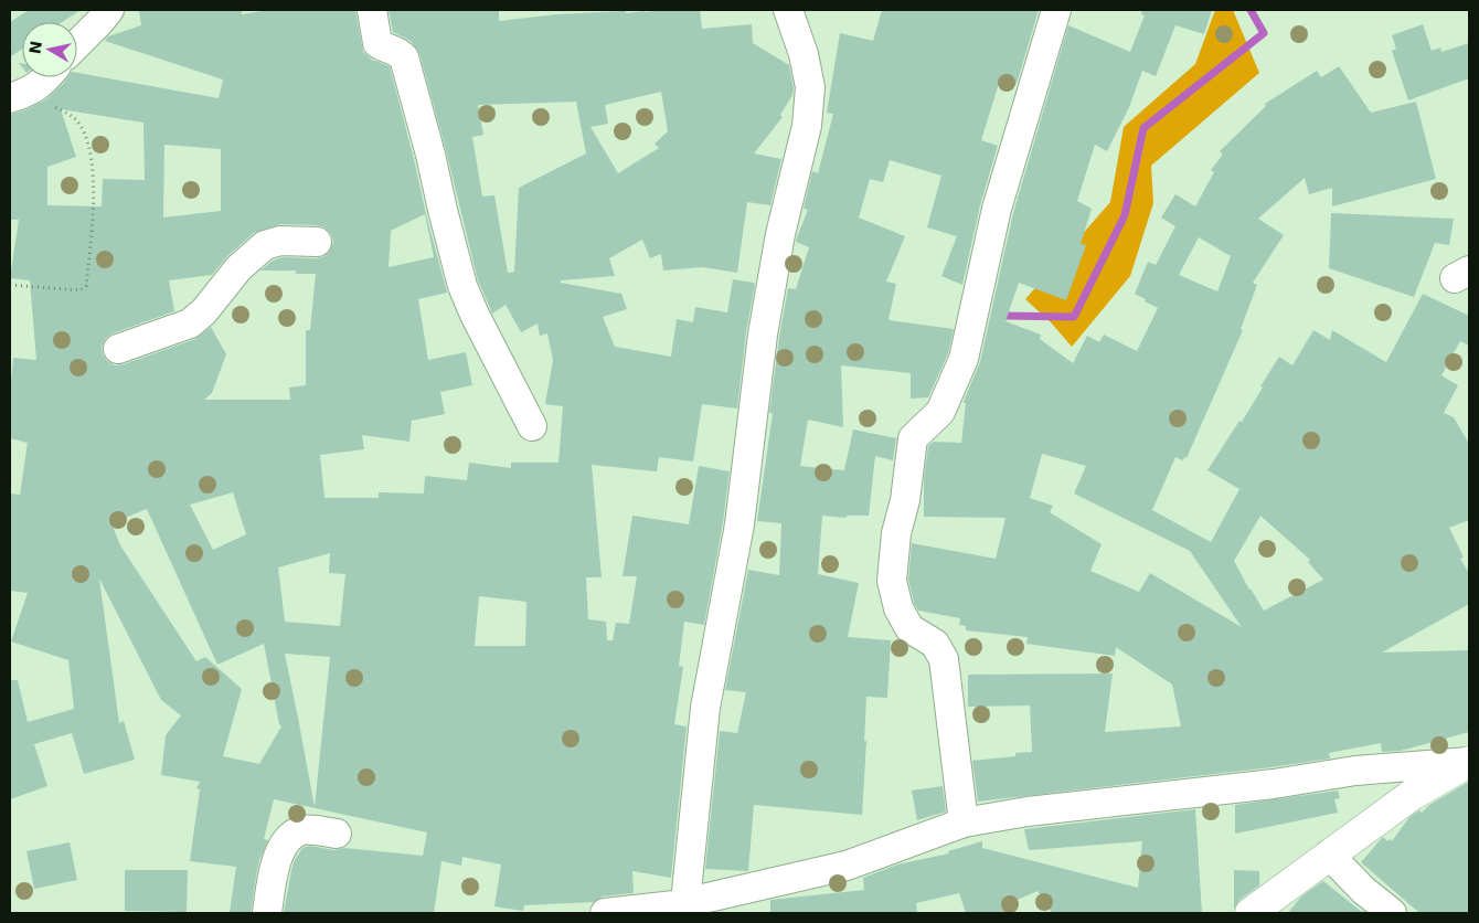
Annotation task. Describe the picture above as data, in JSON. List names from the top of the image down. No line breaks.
{"north":"left"}
